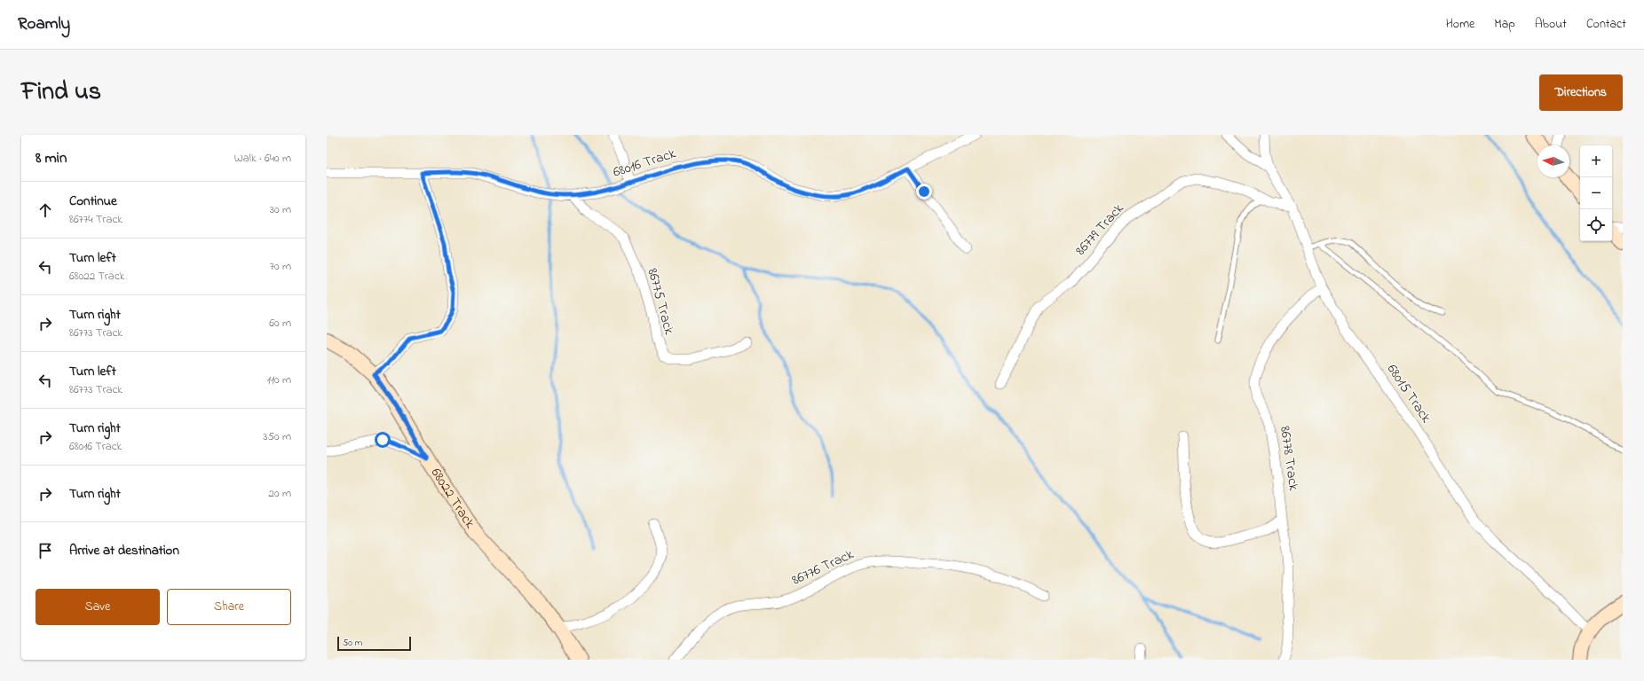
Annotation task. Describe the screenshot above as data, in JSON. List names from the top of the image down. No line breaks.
{"streets":{"street":["68016 Track","86779 Track","86775 Track","68015 Track","86778 Track","68022 Track","86776 Track"]},"crossings":[["68016 Track","86775 Track"],["86779 Track","68015 Track"],["68015 Track","86778 Track"]],"scale_bar":"50 m","north":"left","page":{"header":"Roamly","nav":["Home","Map","About","Contact"],"title":"Find us","buttons":["Directions",["Save","Share"]],"heading":["8 min","Walk · 640 m"],"map_buttons":["+","−"],"list":[["Continue","86774 Track","30 m"],["Turn left","68022 Track","70 m"],["Turn right","86773 Track","60 m"],["Turn left","86773 Track","110 m"],["Turn right","68016 Track","350 m"],["Turn right","20 m"],"Arrive at destination"],"scale":"50 m"}}
